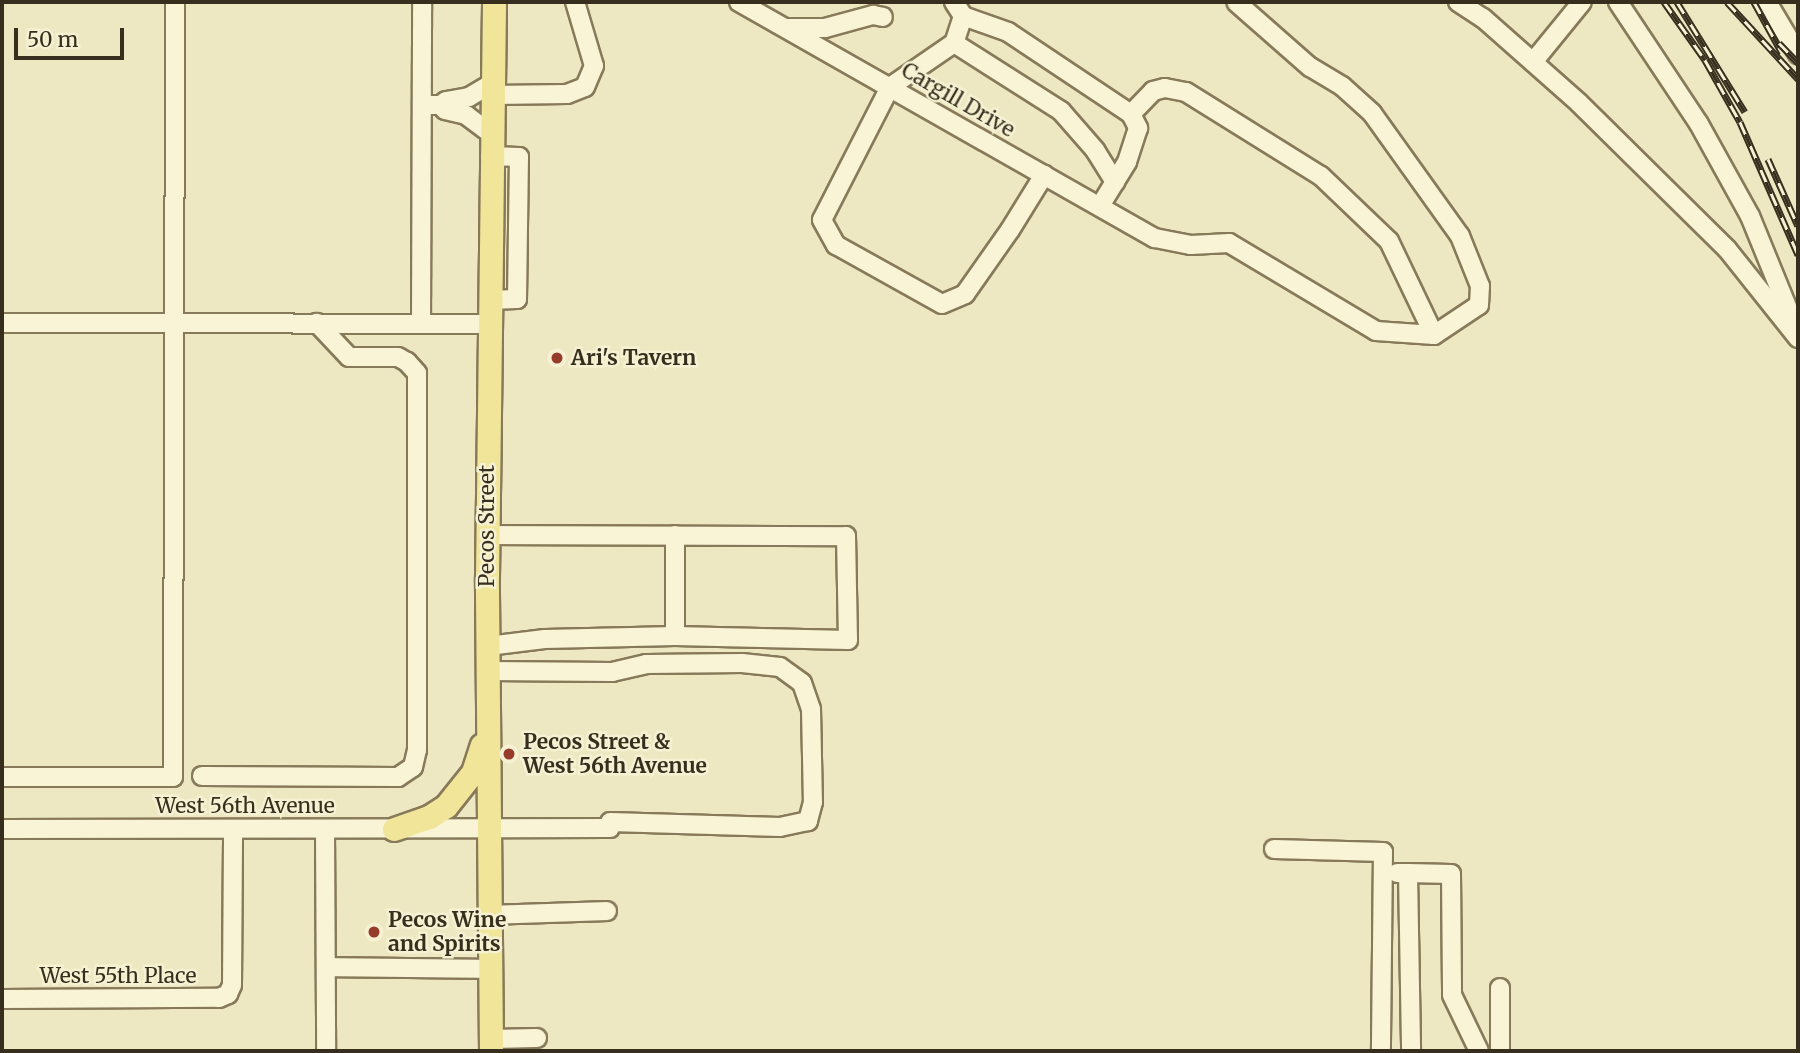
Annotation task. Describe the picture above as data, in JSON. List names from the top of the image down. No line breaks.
{"streets":{"main road":["Pecos Street"],"street":["Cargill Drive","West 56th Avenue","West 55th Place"]},"crossings":[["Pecos Street","West 56th Avenue"],["West 56th Avenue","West 55th Place"]],"places":["Ari's Tavern","Pecos Street & West 56th Avenue","Pecos Wine and Spirits"],"scale_bar":"50 m"}
